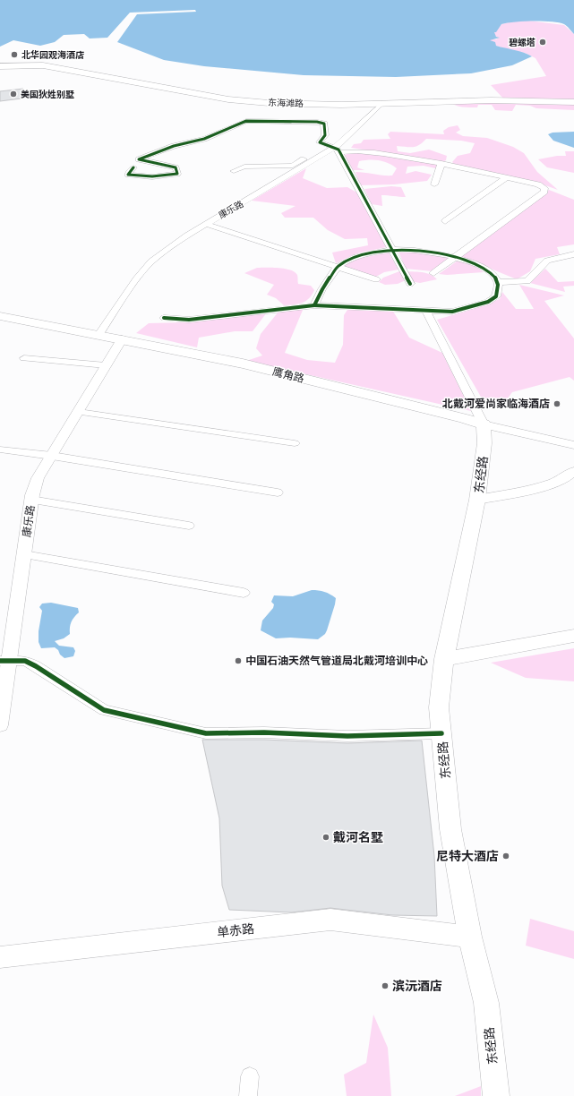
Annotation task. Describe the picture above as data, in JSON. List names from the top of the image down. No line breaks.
{"streets":{"main road":["东海滩路","鹰角路","东经路","单赤路"],"street":["康乐路"]},"crossings":[["东海滩路","康乐路"],["康乐路","鹰角路"],["鹰角路","东经路"],["东经路","单赤路"]],"places":["碧螺塔","北华园观海酒店","美国狄姓别墅","北戴河爱尚家临海酒店","中国石油天然气管道局北戴河培训中心","戴河名墅","尼特大酒店","滨沅酒店"]}
